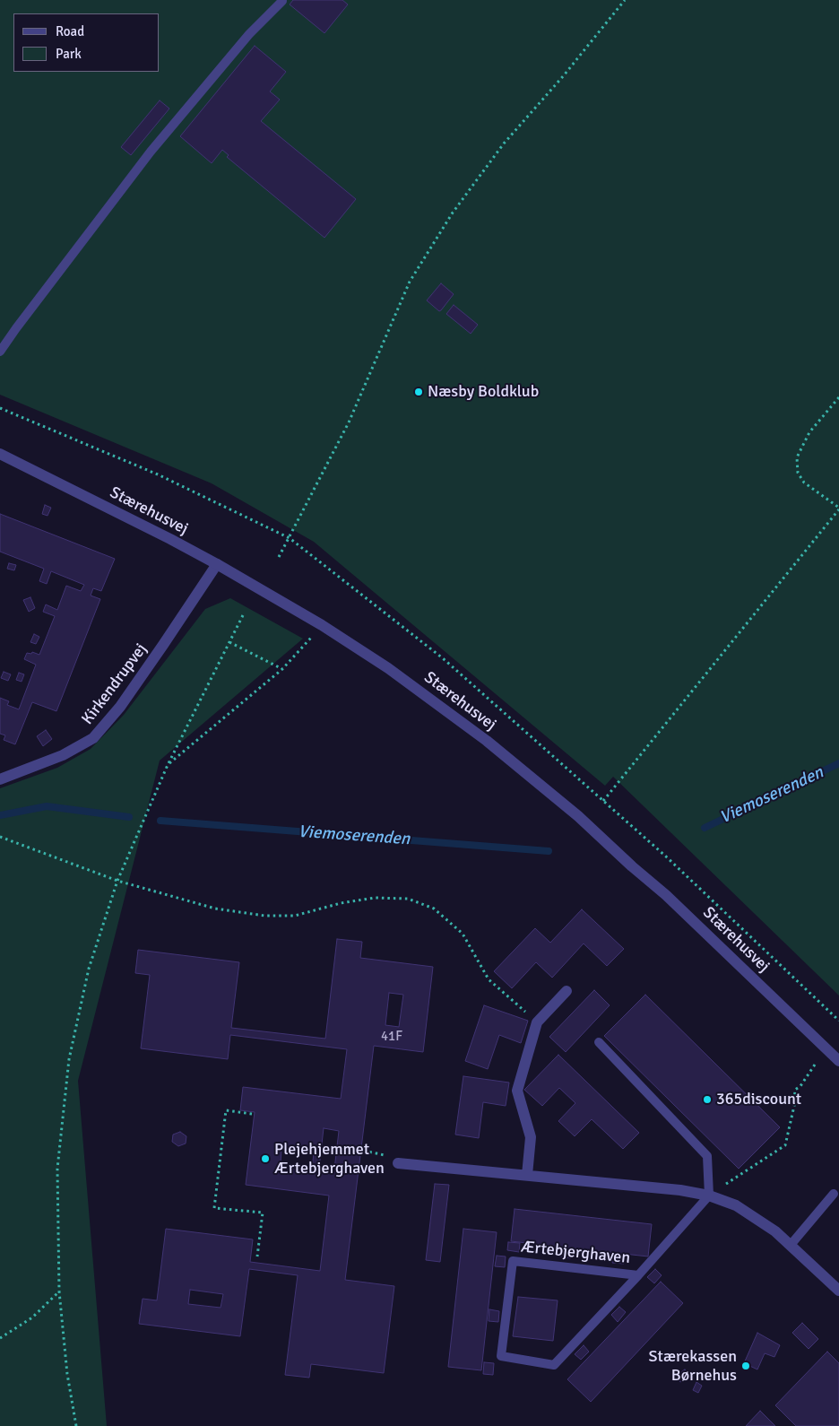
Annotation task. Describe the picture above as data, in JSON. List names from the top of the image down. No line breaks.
{"streets":{"street":["Stærehusvej","Kirkendrupvej"],"lane":["Ærtebjerghaven"]},"crossings":[["Stærehusvej","Kirkendrupvej"]],"water":["Viemoserenden"],"places":["Næsby Boldklub","365discount","Plejehjemmet Ærtebjerghaven","Stærekassen Børnehus"],"house_numbers":["41F"],"legend":["Road","Park"]}
